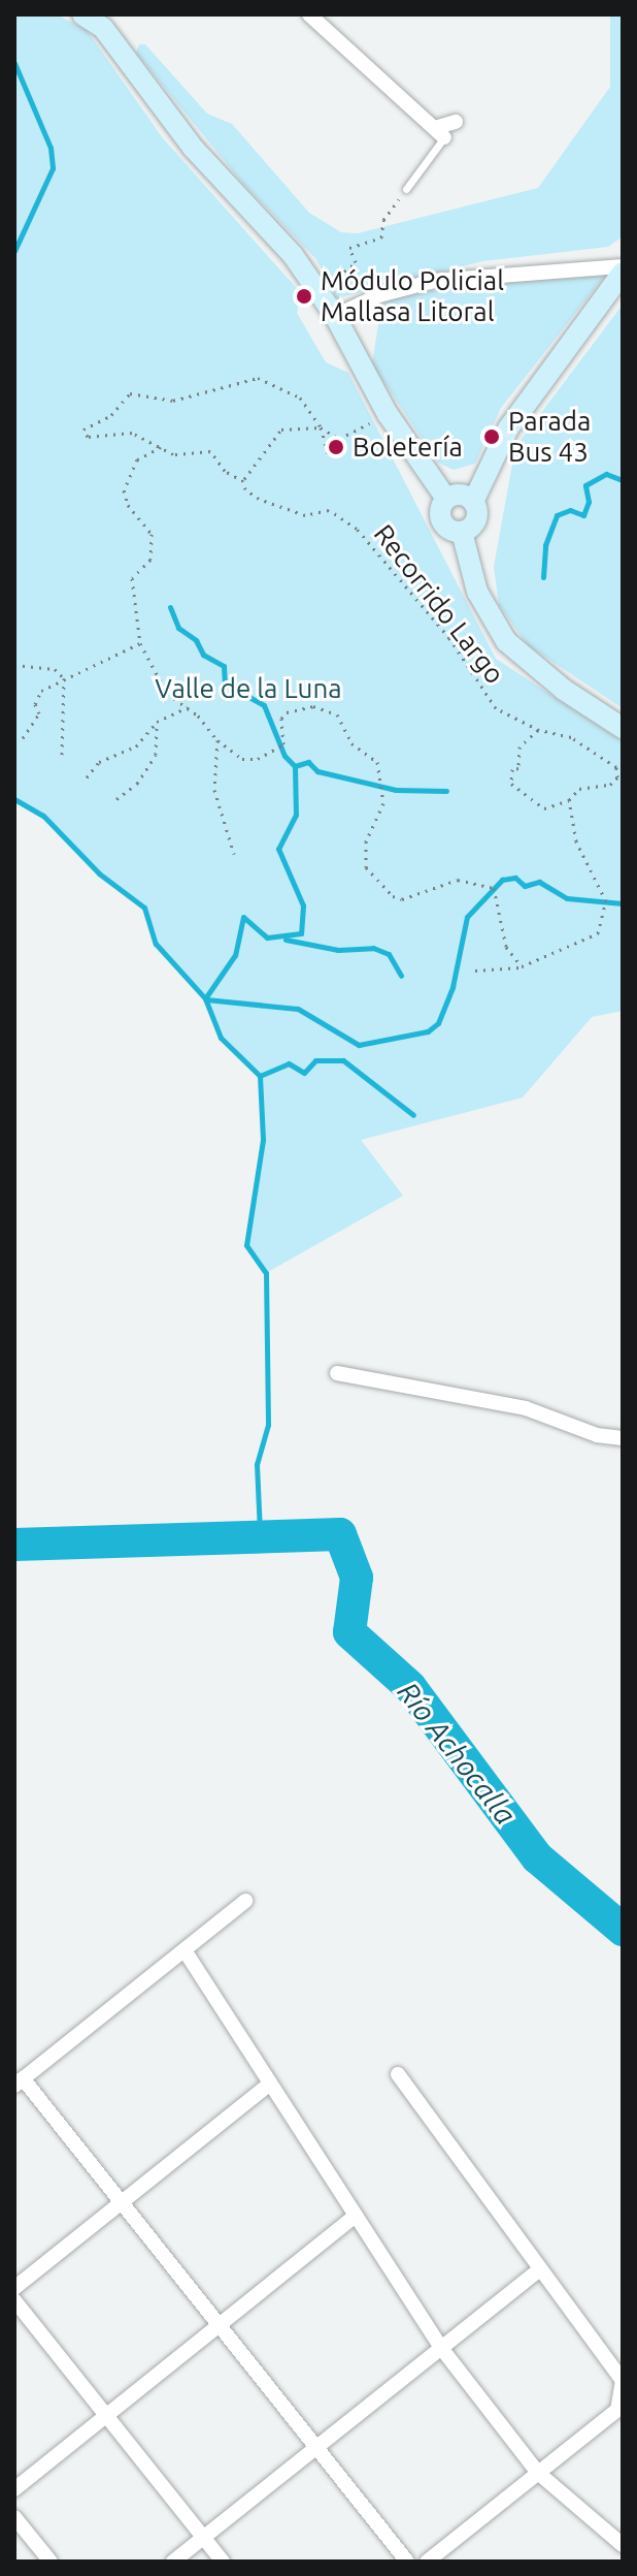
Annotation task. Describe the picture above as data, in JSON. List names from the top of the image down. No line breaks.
{"streets":{"path":["Recorrido Largo"]},"water":["Río Achocalla"],"parks":["Valle de la Luna"],"places":["Módulo Policial Mallasa Litoral","Parada Bus 43","Boletería"]}
